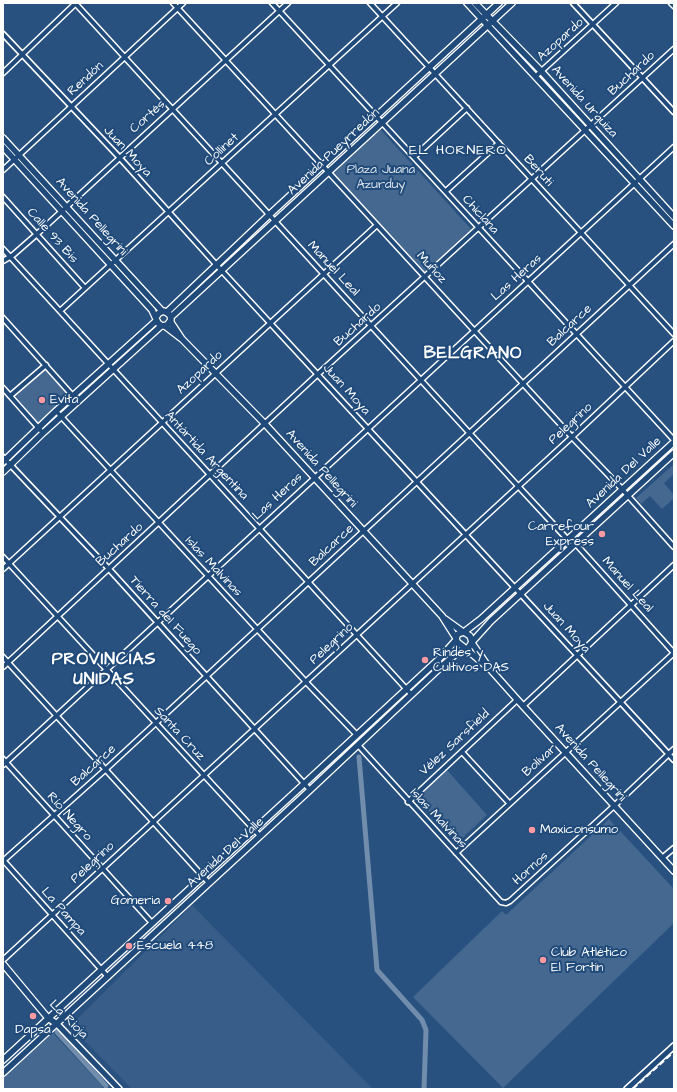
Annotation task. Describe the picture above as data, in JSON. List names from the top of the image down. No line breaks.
{"streets":{"main road":["Avenida Urquiza","Avenida Pueyrredón","Avenida Pellegrini","Avenida Del Valle","La Rioja"],"street":["Azopardo","Buchardo","Rendón","Cortés","Collinet","Juan Moya","Beruti","Chiclana","Calle 93 Bis","Muñoz","Manuel Leal","Las Heras","Balcarce","Pelegrino","Antártida Argentina","Islas Malvinas","Tierra del Fuego","Santa Cruz","Vélez Sarsfield","Bolívar","Río Negro","Hornos","La Pampa"]},"crossings":[["Azopardo","Avenida Urquiza"],["Azopardo","Juan Moya"],["Azopardo","Avenida Pellegrini"],["Azopardo","Muñoz"],["Azopardo","Manuel Leal"],["Azopardo","Antártida Argentina"],["Azopardo","Islas Malvinas"],["Azopardo","Tierra del Fuego"],["Azopardo","Santa Cruz"],["Buchardo","Avenida Urquiza"],["Buchardo","Juan Moya"],["Buchardo","Beruti"],["Buchardo","Chiclana"],["Buchardo","Avenida Pellegrini"],["Buchardo","Muñoz"],["Buchardo","Manuel Leal"],["Buchardo","Antártida Argentina"],["Buchardo","Islas Malvinas"],["Buchardo","Tierra del Fuego"],["Buchardo","Santa Cruz"],["Rendón","Juan Moya"],["Rendón","Avenida Pellegrini"],["Rendón","Muñoz"],["Rendón","Manuel Leal"],["Avenida Urquiza","Avenida Pueyrredón"],["Avenida Urquiza","Las Heras"],["Cortés","Juan Moya"],["Cortés","Chiclana"],["Cortés","Avenida Pellegrini"],["Cortés","Calle 93 Bis"],["Cortés","Muñoz"],["Cortés","Manuel Leal"],["Cortés","Antártida Argentina"],["Collinet","Juan Moya"],["Collinet","Beruti"],["Collinet","Chiclana"],["Collinet","Avenida Pellegrini"],["Collinet","Calle 93 Bis"],["Collinet","Muñoz"],["Collinet","Manuel Leal"],["Collinet","Antártida Argentina"],["Juan Moya","Avenida Pueyrredón"],["Juan Moya","Las Heras"],["Juan Moya","Balcarce"],["Juan Moya","Pelegrino"],["Juan Moya","Avenida Del Valle"],["Juan Moya","Bolívar"],["Juan Moya","Hornos"],["Avenida Pueyrredón","Beruti"],["Avenida Pueyrredón","Chiclana"],["Avenida Pueyrredón","Avenida Pellegrini"],["Avenida Pueyrredón","Muñoz"],["Avenida Pueyrredón","Manuel Leal"],["Beruti","Las Heras"],["Beruti","Balcarce"],["Chiclana","Las Heras"],["Chiclana","Balcarce"],["Chiclana","Pelegrino"],["Chiclana","Avenida Del Valle"],["Avenida Pellegrini","Las Heras"],["Avenida Pellegrini","Balcarce"],["Avenida Pellegrini","Pelegrino"],["Avenida Pellegrini","Avenida Del Valle"],["Avenida Pellegrini","Vélez Sarsfield"],["Avenida Pellegrini","Bolívar"],["Avenida Pellegrini","Hornos"],["Muñoz","Las Heras"],["Muñoz","Balcarce"],["Muñoz","Pelegrino"],["Muñoz","Avenida Del Valle"],["Manuel Leal","Las Heras"],["Manuel Leal","Balcarce"],["Manuel Leal","Pelegrino"],["Manuel Leal","Avenida Del Valle"],["Manuel Leal","Bolívar"],["Las Heras","Antártida Argentina"],["Las Heras","Islas Malvinas"],["Las Heras","Tierra del Fuego"],["Las Heras","Santa Cruz"],["Las Heras","Río Negro"],["Balcarce","Antártida Argentina"],["Balcarce","Islas Malvinas"],["Balcarce","Tierra del Fuego"],["Balcarce","Santa Cruz"],["Balcarce","Río Negro"],["Balcarce","La Pampa"],["Pelegrino","Antártida Argentina"],["Pelegrino","Islas Malvinas"],["Pelegrino","Tierra del Fuego"],["Pelegrino","Santa Cruz"],["Pelegrino","Río Negro"],["Pelegrino","La Pampa"],["Antártida Argentina","Avenida Del Valle"],["Avenida Del Valle","Islas Malvinas"],["Avenida Del Valle","Tierra del Fuego"],["Avenida Del Valle","Santa Cruz"],["Avenida Del Valle","Río Negro"],["Avenida Del Valle","La Pampa"],["Avenida Del Valle","La Rioja"],["Islas Malvinas","Vélez Sarsfield"],["Islas Malvinas","Bolívar"],["Islas Malvinas","Hornos"]],"districts":["EL HORNERO","BELGRANO","PROVINCIAS UNIDAS"],"parks":["Plaza Juana Azurduy"],"places":["Evita","Carrefour Express","Rindes y Cultivos DAS","Maxiconsumo","Gomeria","Escuela 448","Club Atlético El Fortín","Dapsa"]}
